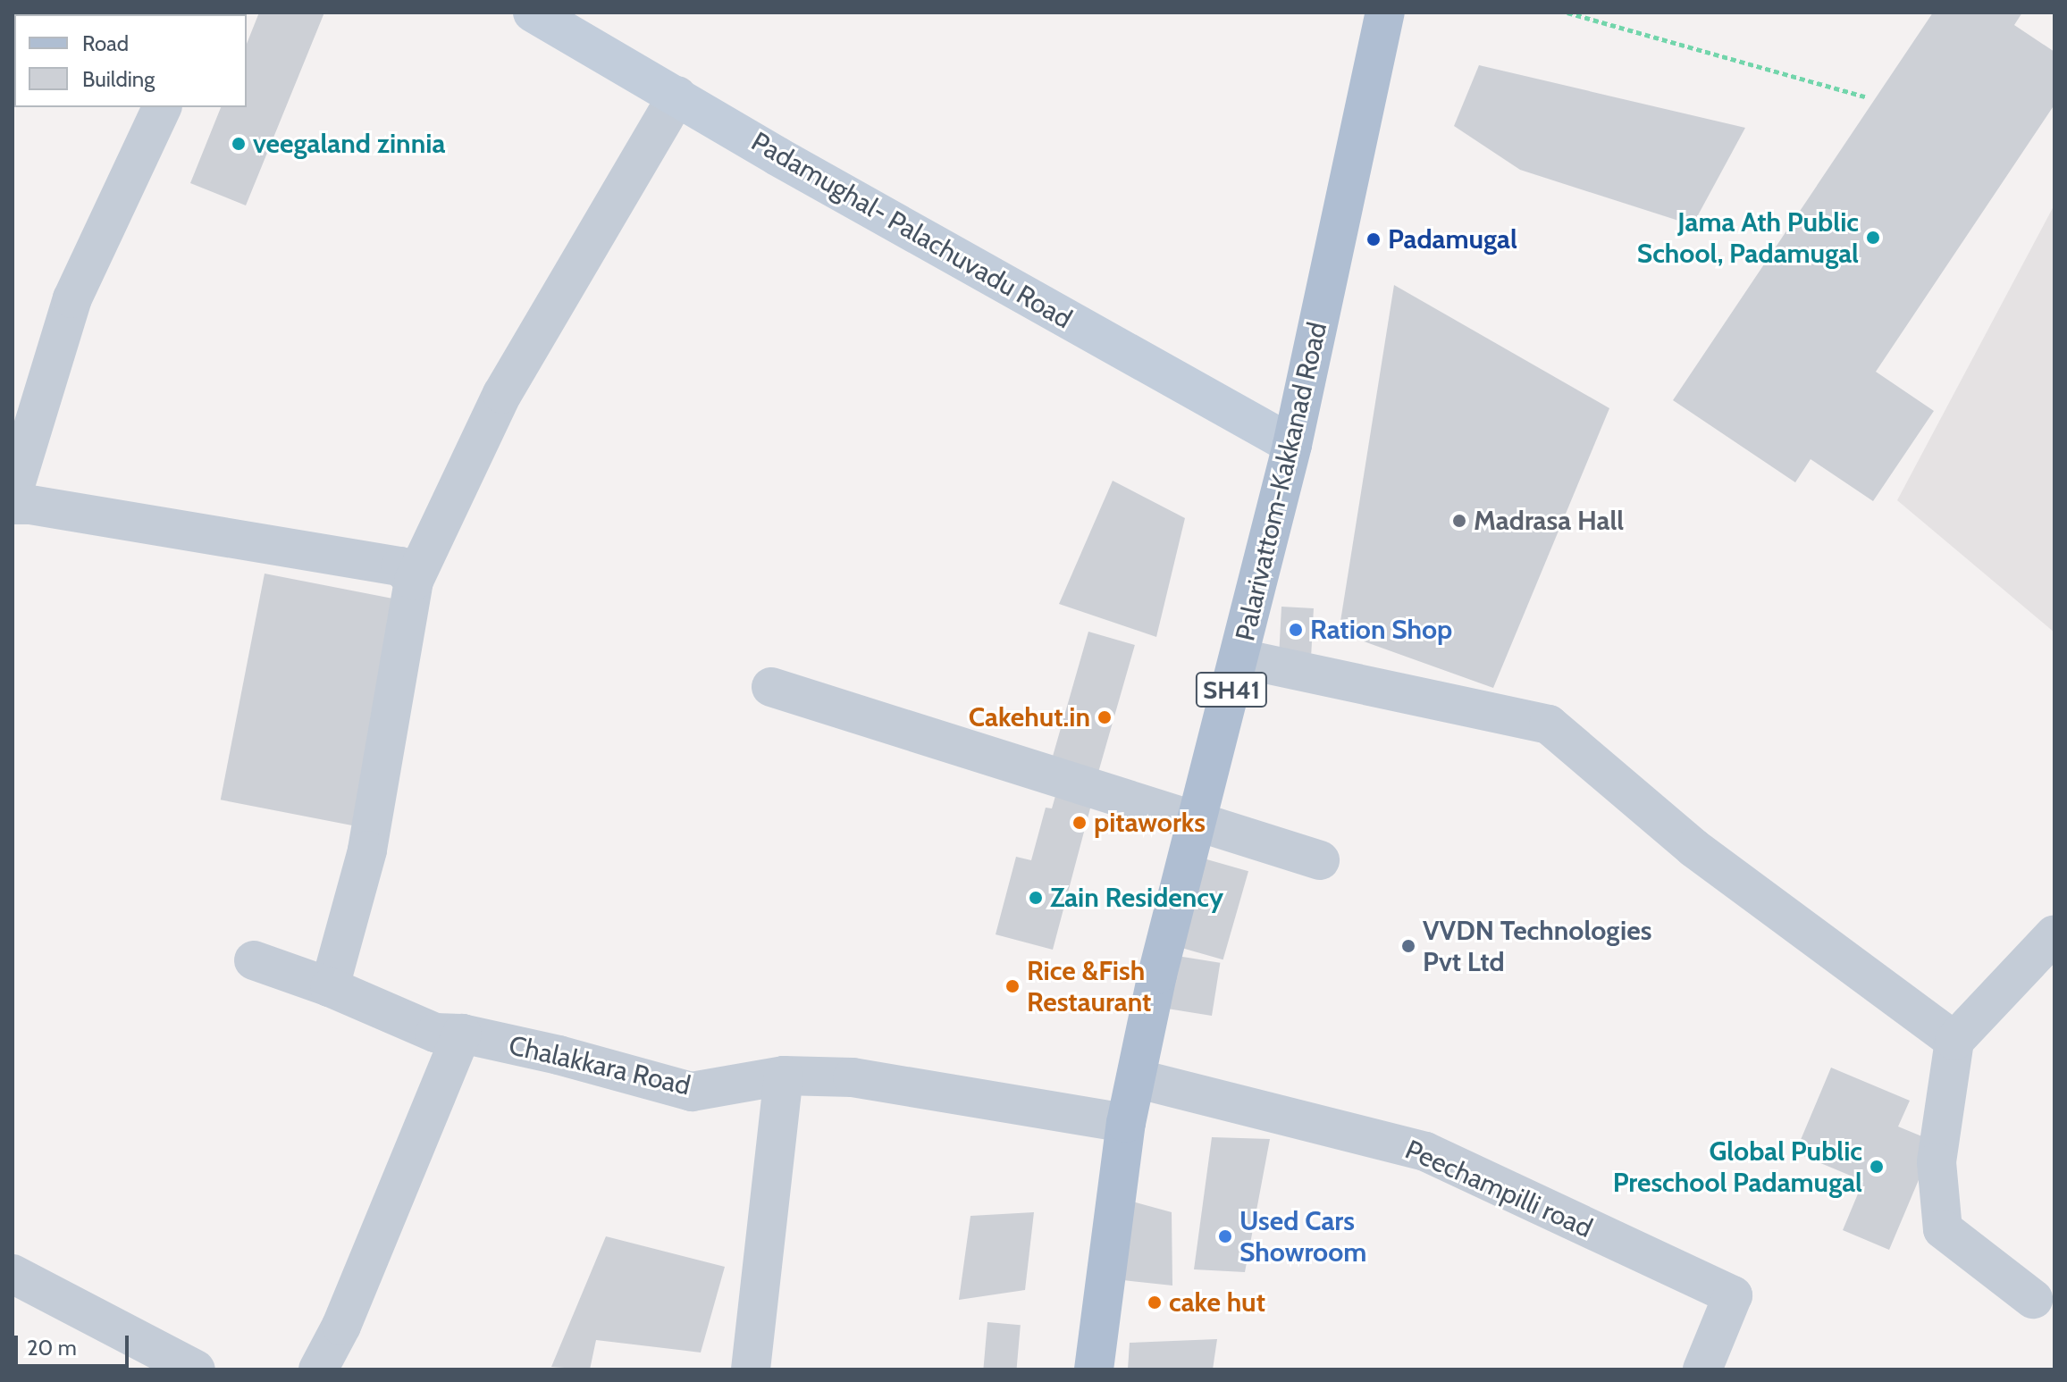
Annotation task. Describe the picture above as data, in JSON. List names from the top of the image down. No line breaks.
{"streets":{"main road":["Padamughal- Palachuvadu Road","Palarivattom-Kakkanad Road","SH41"],"street":["Chalakkara Road","Peechampilli road"]},"crossings":[["Padamughal- Palachuvadu Road","Palarivattom-Kakkanad Road"],["Palarivattom-Kakkanad Road","Chalakkara Road"],["Palarivattom-Kakkanad Road","Peechampilli road"]],"places":["veegaland zinnia","Jama Ath Public School, Padamugal","Padamugal","Madrasa Hall","Ration Shop","Cakehut.in","pitaworks","Zain Residency","VVDN Technologies Pvt Ltd","Rice &Fish Restaurant","Global Public Preschool Padamugal","Used Cars Showroom","cake hut"],"legend":["Road","Building"],"scale_bar":"20 m"}
